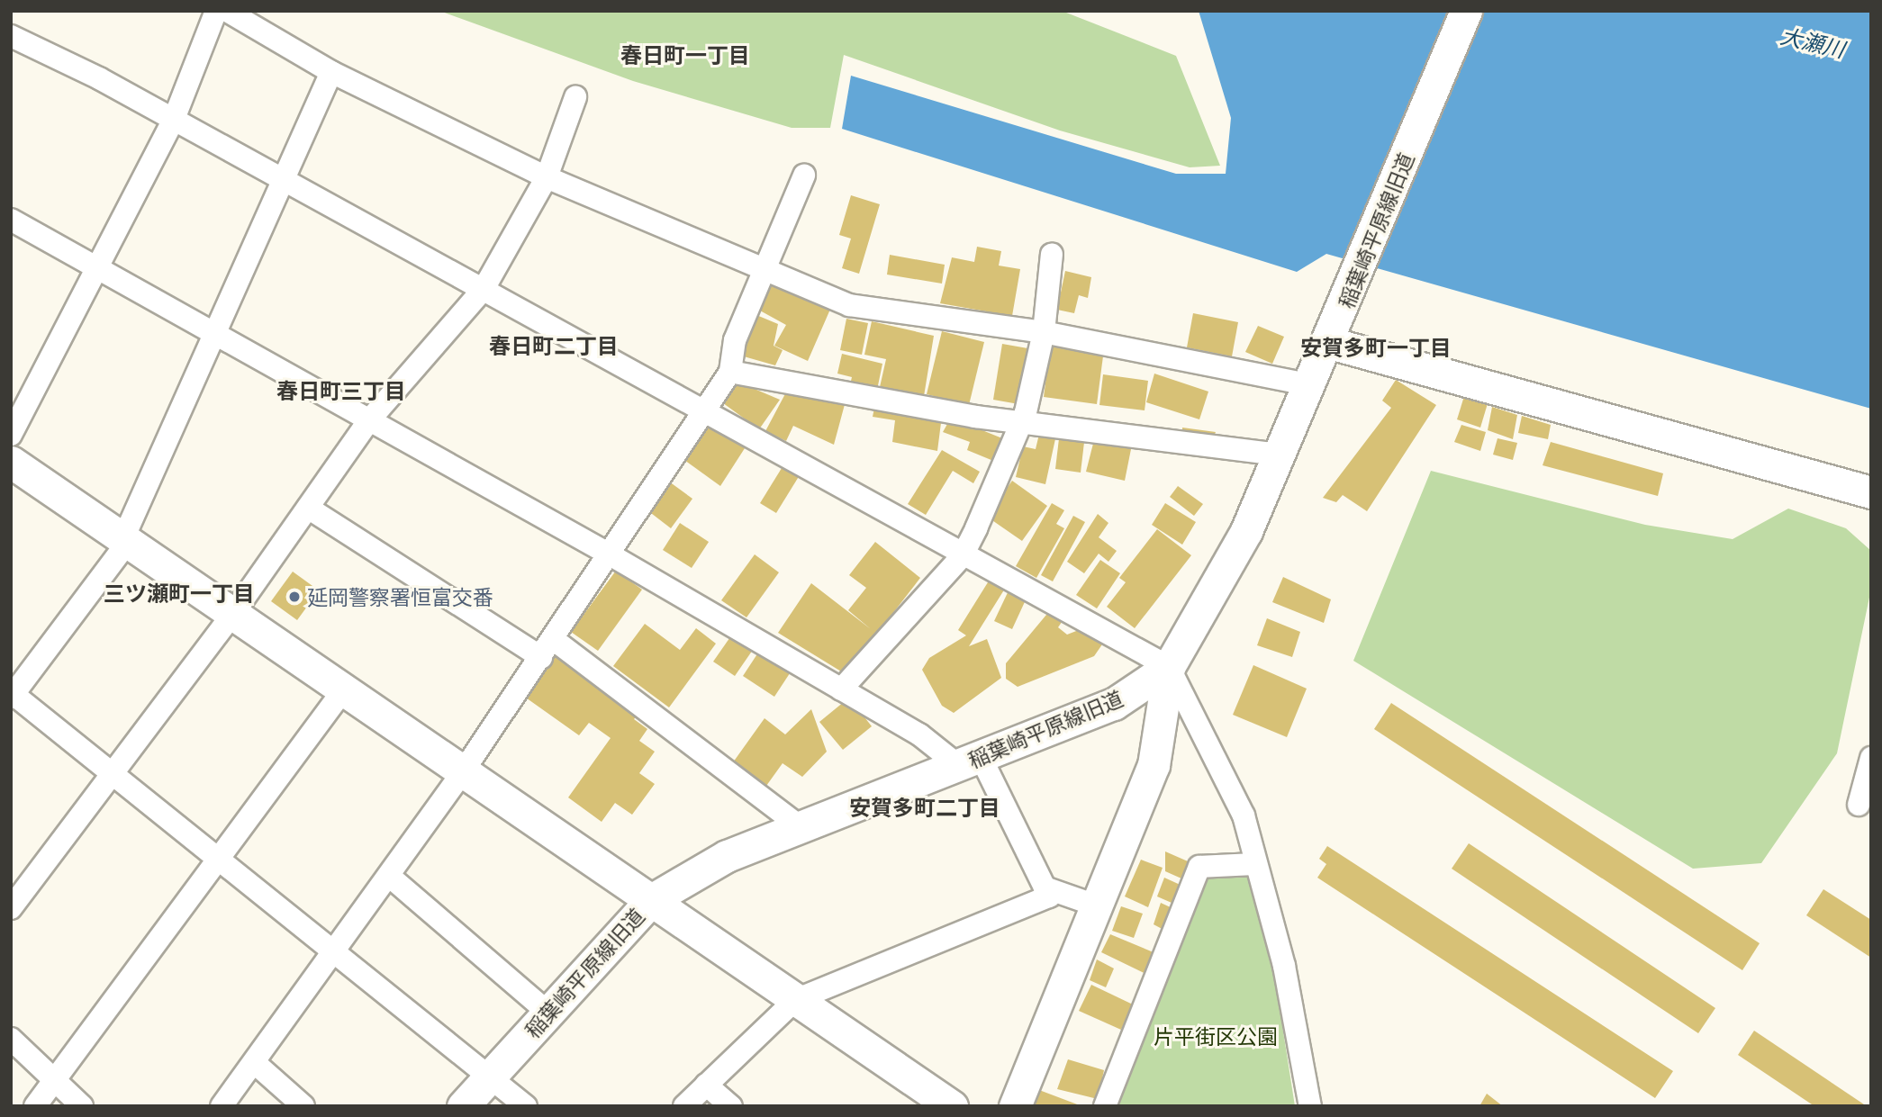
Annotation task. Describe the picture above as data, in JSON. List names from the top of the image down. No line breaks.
{"streets":{"street":["稲葉崎平原線旧道"]},"districts":["春日町一丁目","春日町二丁目","安賀多町一丁目","春日町三丁目","三ツ瀬町一丁目","安賀多町二丁目"],"water":["大瀬川"],"parks":["片平街区公園"],"places":["延岡警察署恒富交番"]}
